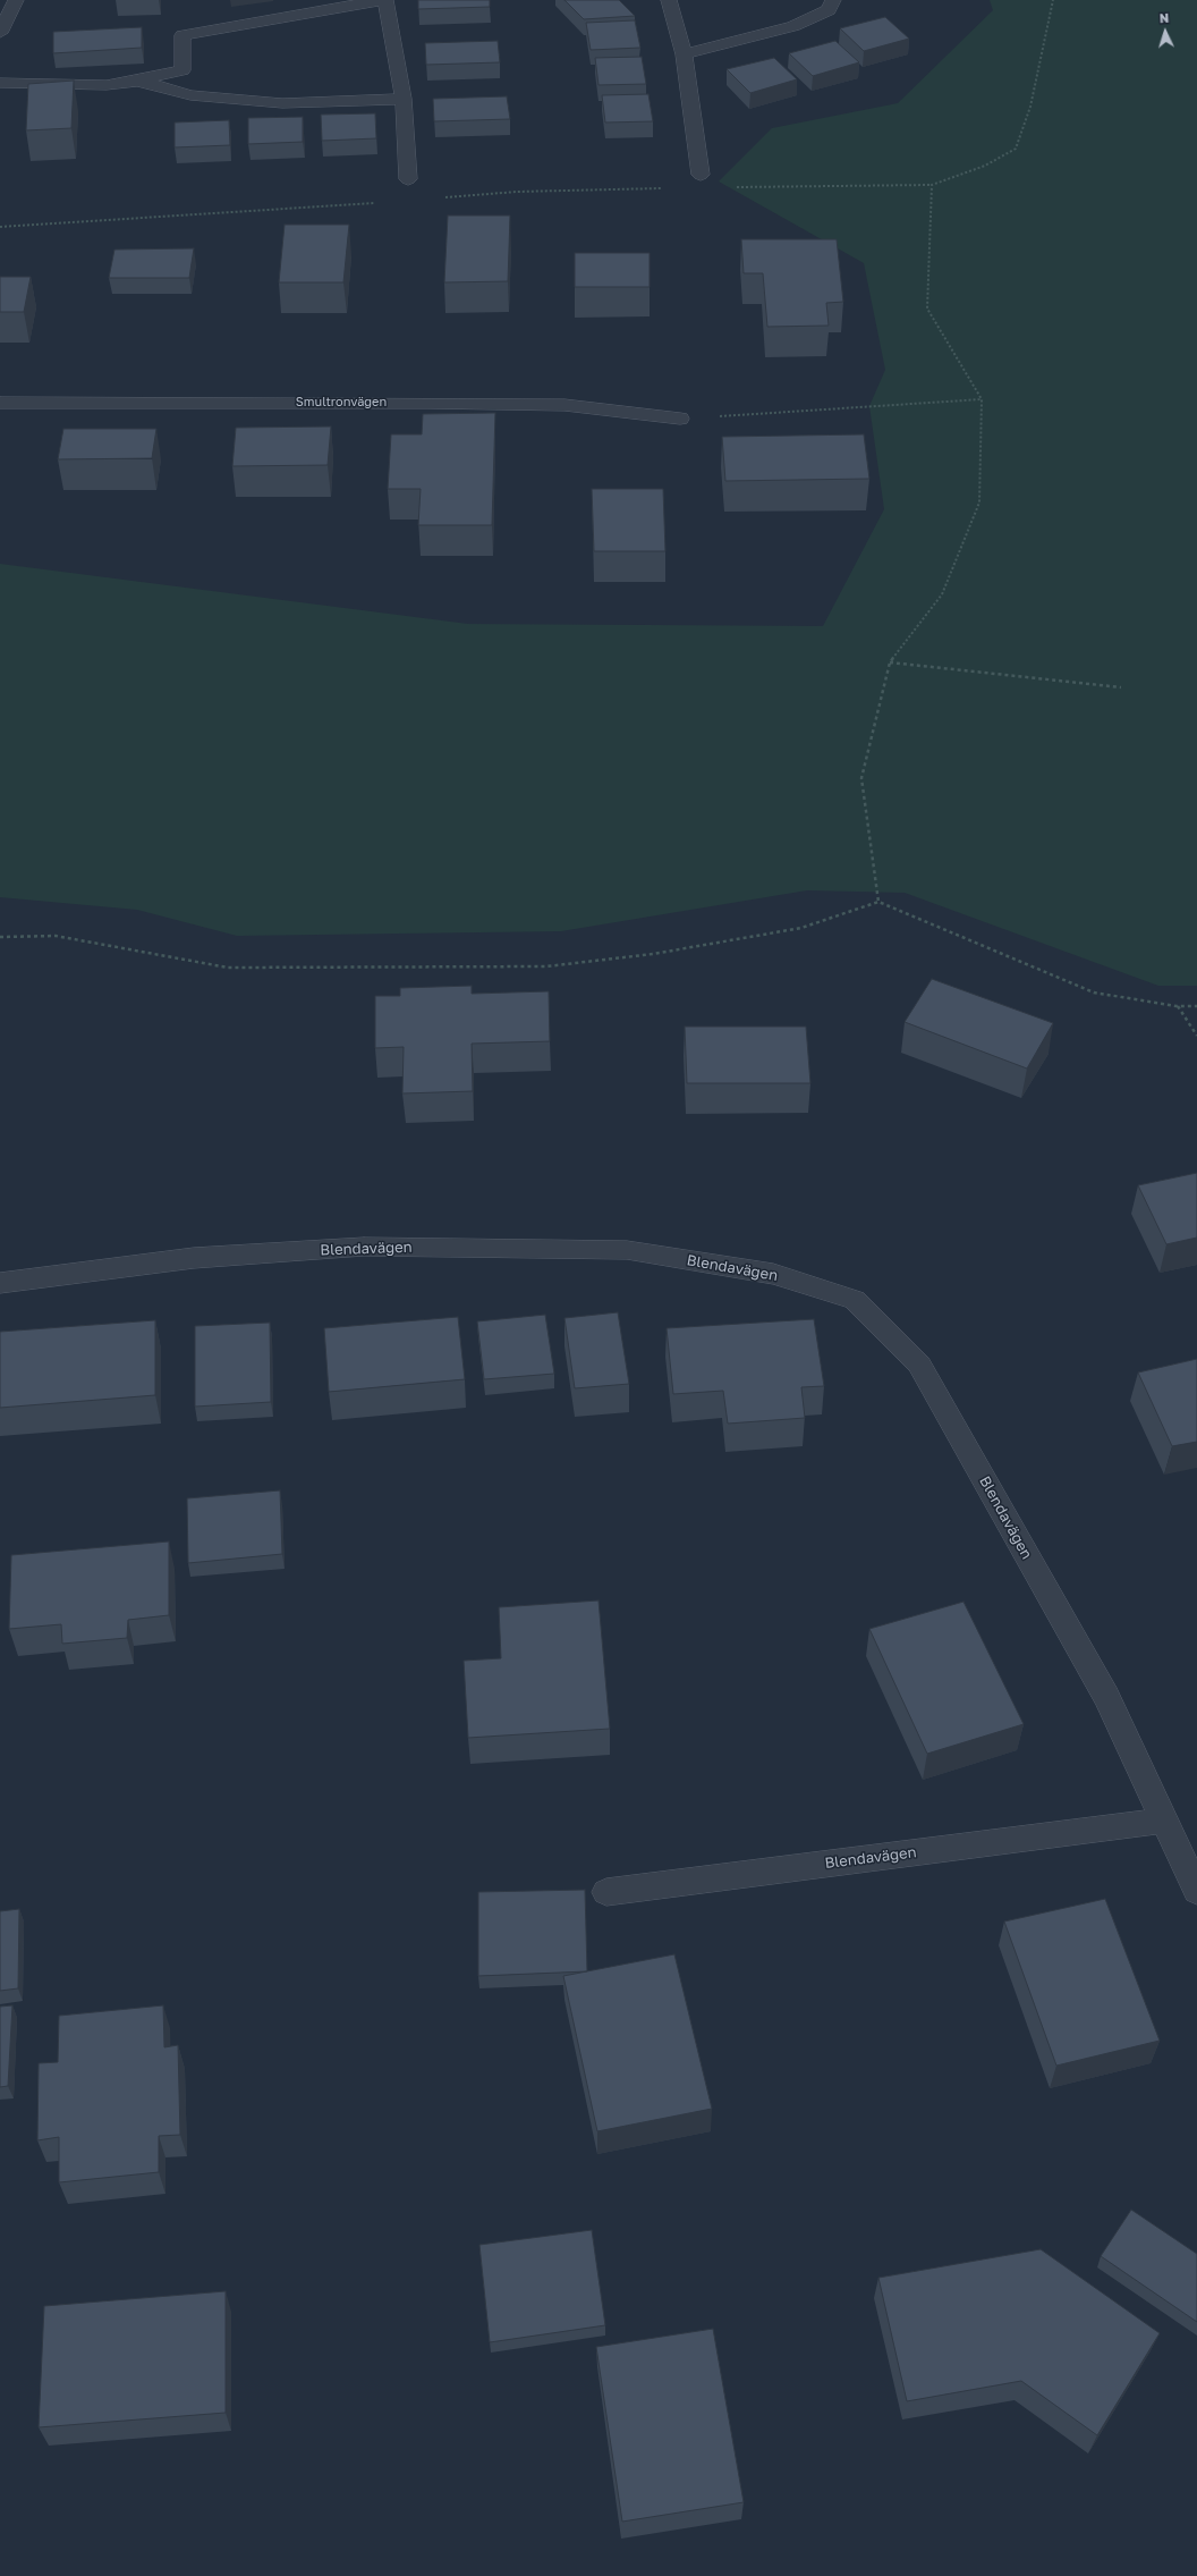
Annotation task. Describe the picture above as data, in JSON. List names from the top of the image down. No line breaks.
{"streets":{"street":["Smultronvägen","Blendavägen"]},"north":"top"}
